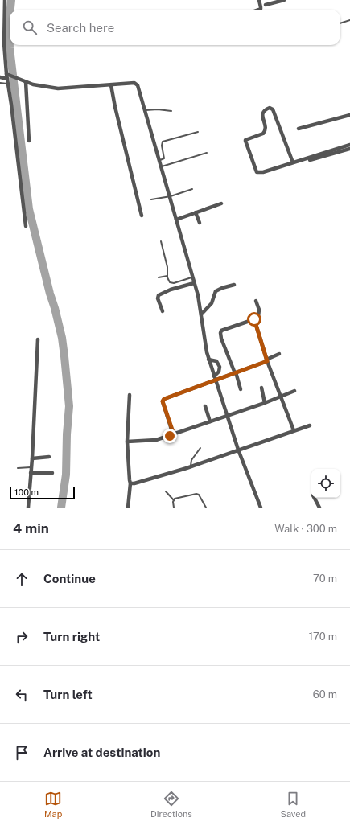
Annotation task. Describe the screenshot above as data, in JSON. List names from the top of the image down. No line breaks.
{"scale_bar":"100 m","page":{"search":"Search here","scale":"100 m","heading":["4 min","Walk · 300 m"],"list":[["Continue","70 m"],["Turn right","170 m"],["Turn left","60 m"],"Arrive at destination"],"nav":["Map","Directions","Saved"]}}
